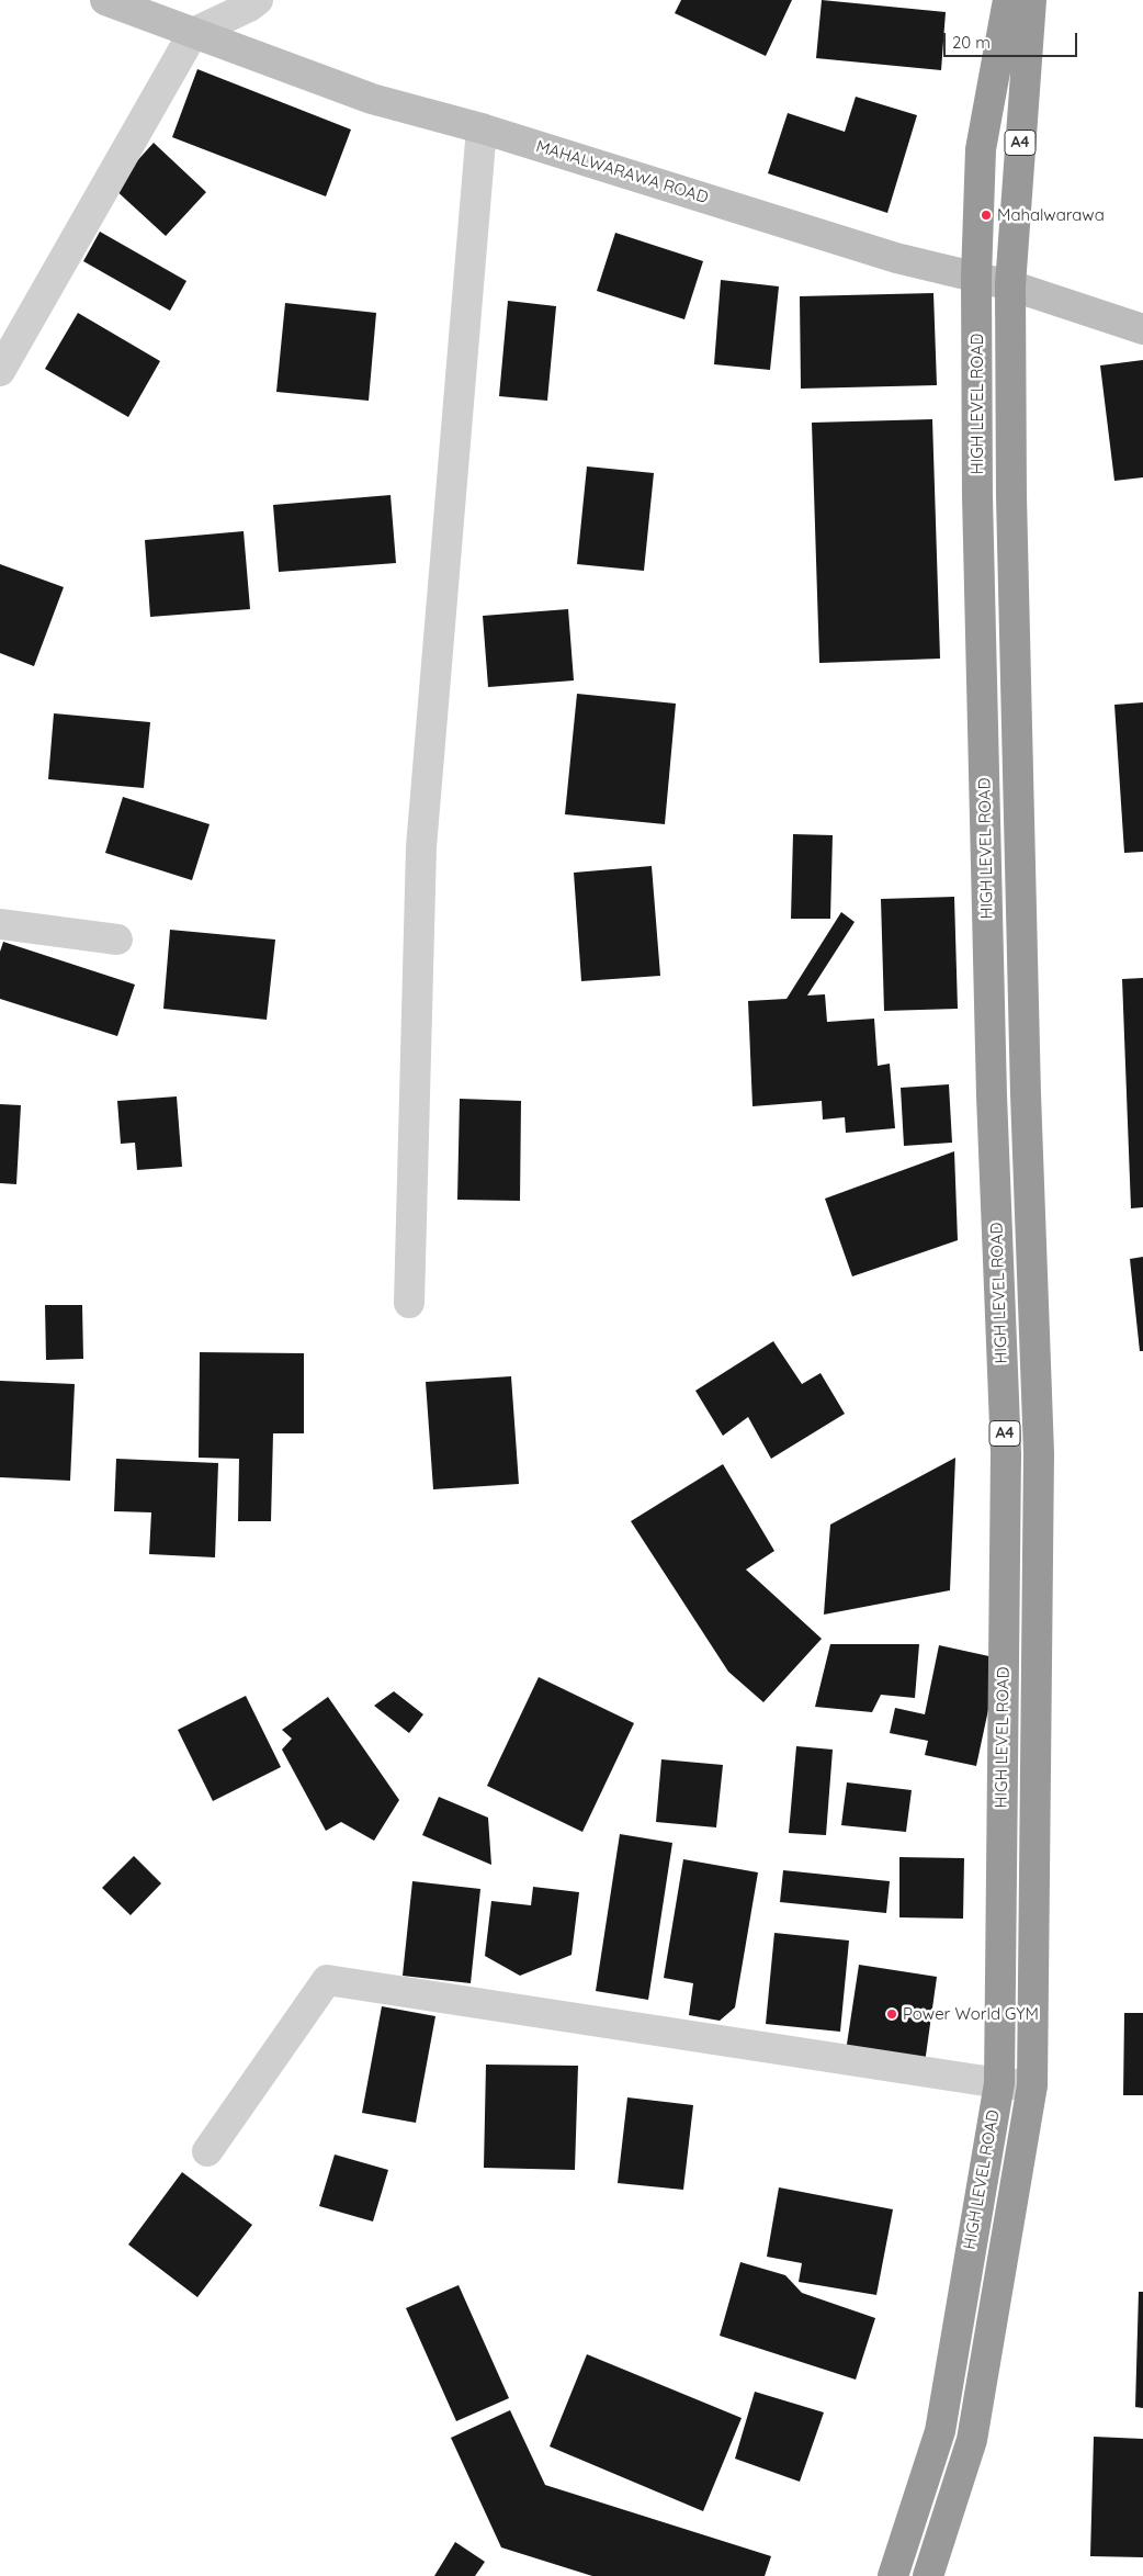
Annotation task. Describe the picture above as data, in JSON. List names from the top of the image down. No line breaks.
{"streets":{"highway":["A4","HIGH LEVEL ROAD"],"street":["MAHALWARAWA ROAD"]},"crossings":[["MAHALWARAWA ROAD","HIGH LEVEL ROAD"]],"places":["Mahalwarawa","Power World GYM"],"scale_bar":"20 m"}
